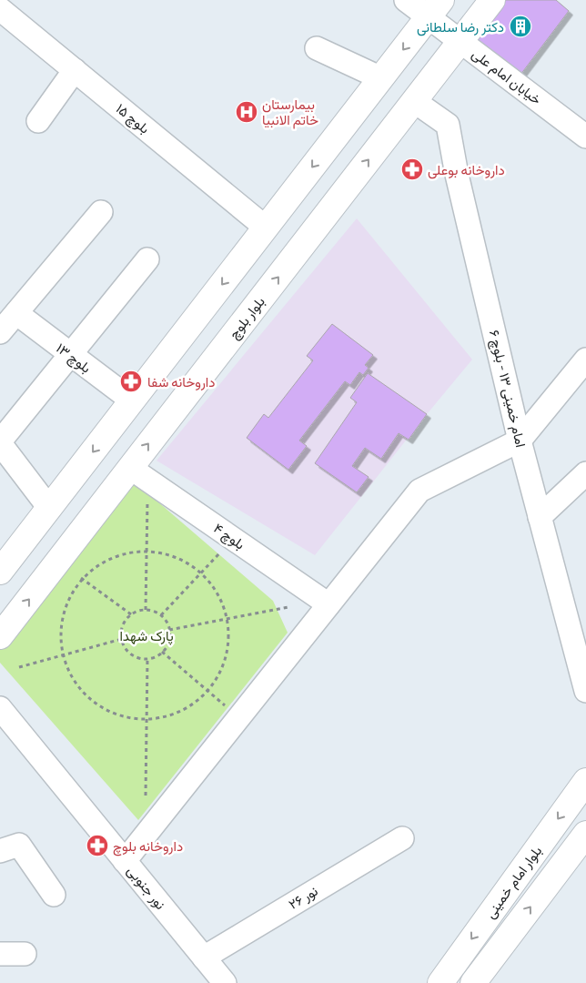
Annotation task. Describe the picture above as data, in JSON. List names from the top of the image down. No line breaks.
{"streets":{"main road":["بلوار بلوچ","بلوار امام خمینی"],"street":["خیابان امام علی","بلوچ ۱۵","بلوچ ۱۳","امام خمینی ۱۳ - بلوچ ۶","بلوچ ۴","نور جنوبی","نور ۲۶"]},"crossings":[["خیابان امام علی","بلوار بلوچ"],["بلوار بلوچ","امام خمینی ۱۳ - بلوچ ۶"],["بلوار بلوچ","بلوچ ۴"],["نور جنوبی","نور ۲۶"]],"parks":["پارک شهدا"],"places":{"building":["دکتر رضا سلطانی"],"hospital":["بیمارستان خاتم الانبیا"],"pharmacy":["داروخانه بوعلی","داروخانه شفا","داروخانه بلوچ"]}}
